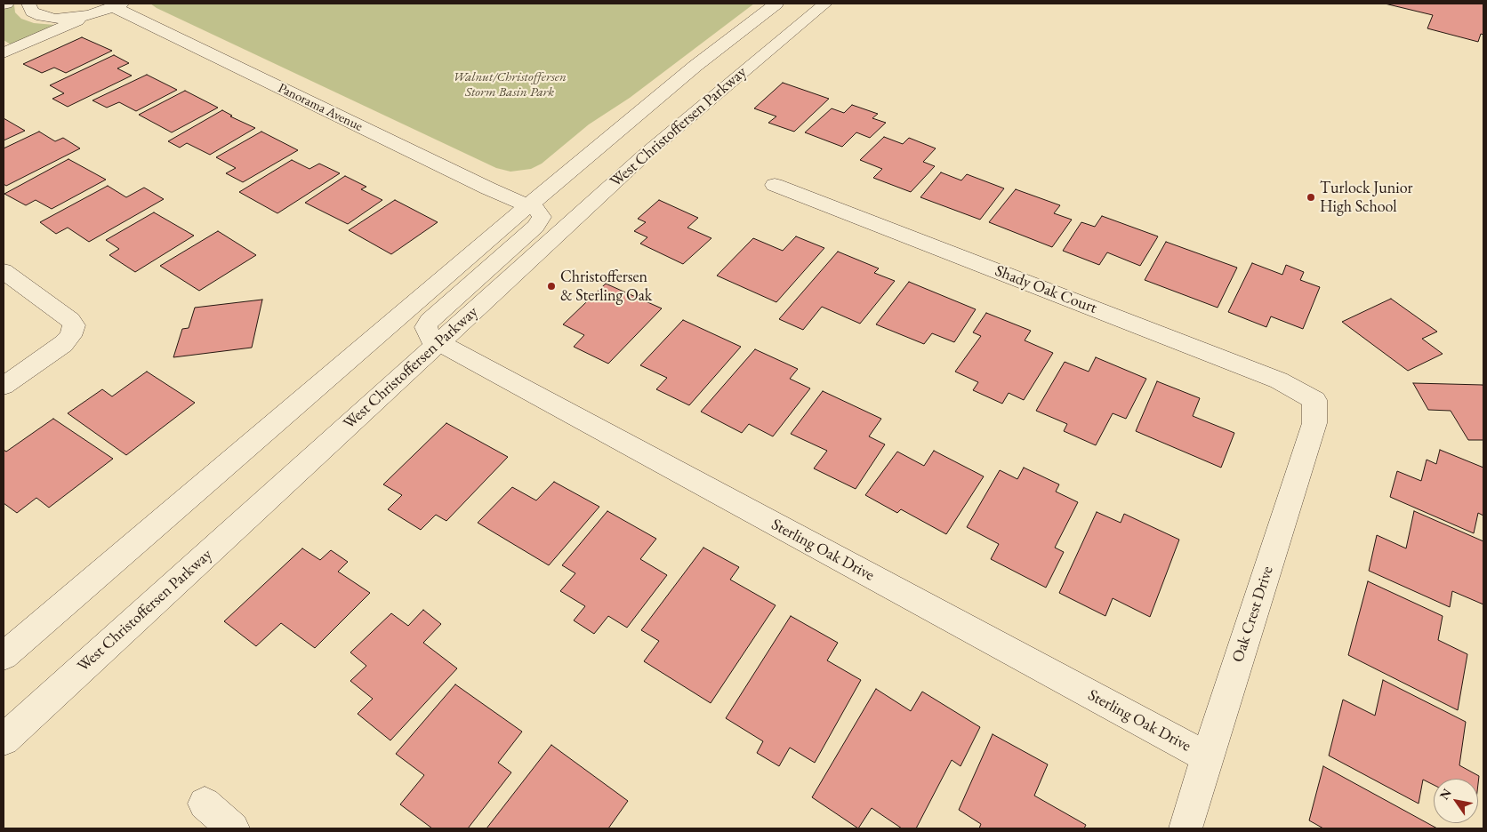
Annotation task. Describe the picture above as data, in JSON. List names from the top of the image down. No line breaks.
{"streets":{"street":["Panorama Avenue","West Christoffersen Parkway","Shady Oak Court","Sterling Oak Drive","Oak Crest Drive"]},"crossings":[["Panorama Avenue","West Christoffersen Parkway"],["West Christoffersen Parkway","Sterling Oak Drive"],["Shady Oak Court","Oak Crest Drive"],["Sterling Oak Drive","Oak Crest Drive"]],"parks":["Walnut/Christoffersen Storm Basin Park"],"places":["Turlock Junior High School","Christoffersen & Sterling Oak"],"north":"top left"}
